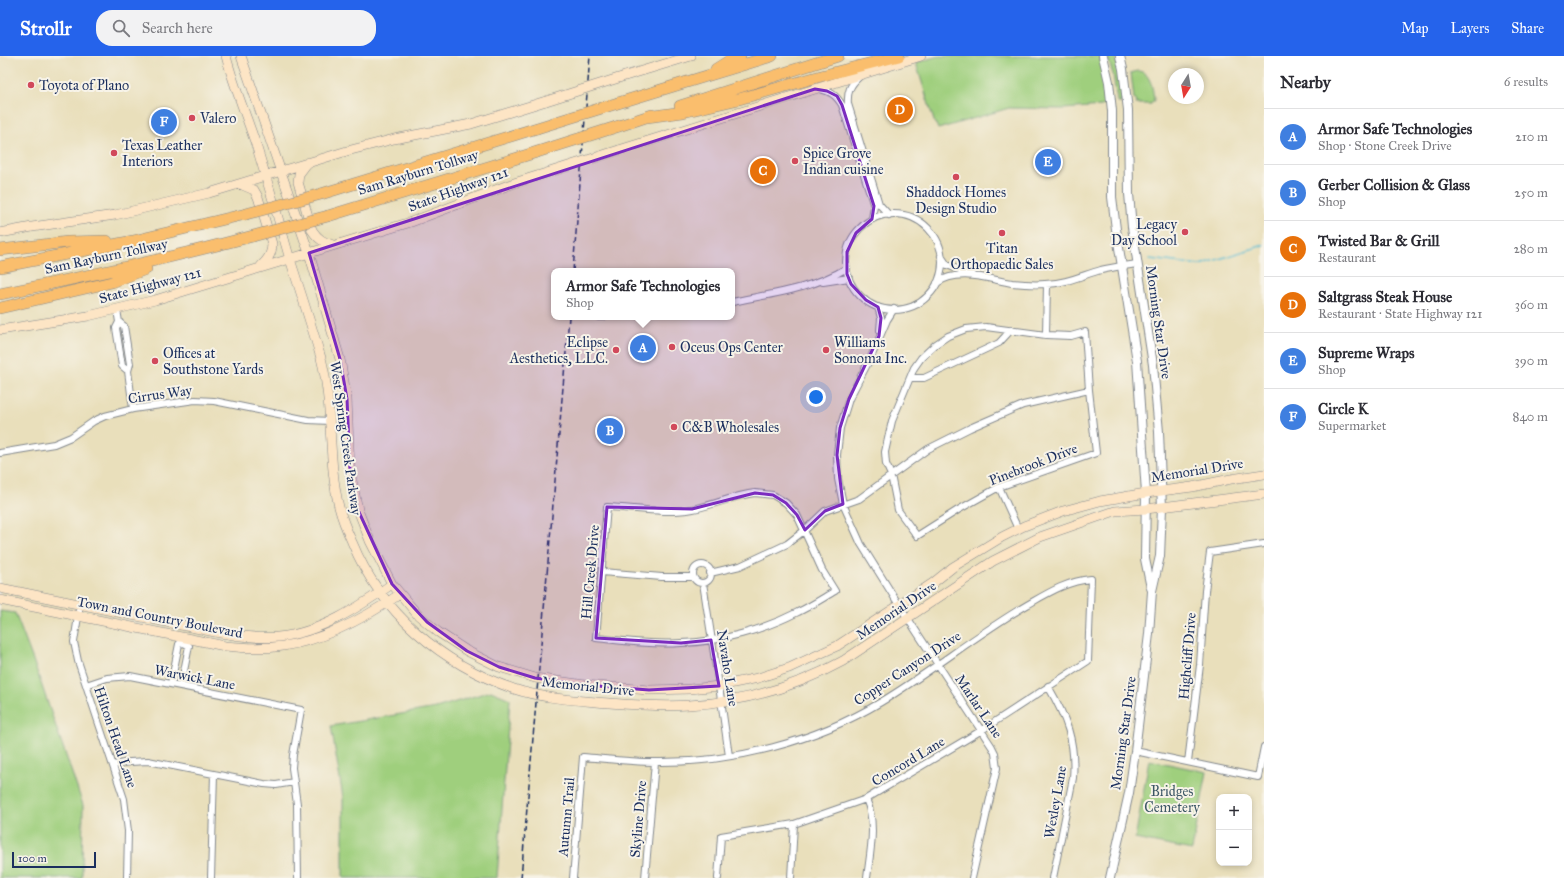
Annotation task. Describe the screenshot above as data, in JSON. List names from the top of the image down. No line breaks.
{"streets":{"highway":["Sam Rayburn Tollway"],"main road":["State Highway 121","West Spring Creek Parkway","Memorial Drive","Town and Country Boulevard"],"street":["Morning Star Drive","Cirrus Way","Pinebrook Drive","Hill Creek Drive","Highcliff Drive","Navaho Lane","Copper Canyon Drive","Warwick Lane","Marlar Lane","Hilton Head Lane","Concord Lane","Wexley Lane","Autumn Trail","Skyline Drive"]},"crossings":[["State Highway 121","West Spring Creek Parkway"],["Morning Star Drive","Memorial Drive"],["Cirrus Way","West Spring Creek Parkway"],["West Spring Creek Parkway","Memorial Drive"],["West Spring Creek Parkway","Town and Country Boulevard"],["Memorial Drive","Navaho Lane"],["Memorial Drive","Marlar Lane"],["Hill Creek Drive","Navaho Lane"],["Town and Country Boulevard","Hilton Head Lane"],["Navaho Lane","Copper Canyon Drive"],["Copper Canyon Drive","Marlar Lane"],["Copper Canyon Drive","Concord Lane"],["Copper Canyon Drive","Autumn Trail"],["Copper Canyon Drive","Skyline Drive"],["Warwick Lane","Hilton Head Lane"],["Marlar Lane","Concord Lane"],["Concord Lane","Wexley Lane"]],"parks":["Bridges Cemetery"],"places":["Toyota of Plano","Valero","Texas Leather Interiors","Spice Grove Indian cuisine","Shaddock Homes Design Studio","Legacy Day School","Titan Orthopaedic Sales","Oceus Ops Center","Eclipse Aesthetics, LLC.","Williams Sonoma Inc.","Offices at Southstone Yards","C&B Wholesales"],"scale_bar":"100 m","north":"bottom","page":{"header":"Strollr","search":"Search here","nav":["Map","Layers","Share"],"heading":["Nearby","6 results"],"pins":["D","F","E","C","A","B"],"list":[{"mark":"A","name":"Armor Safe Technologies","note":"Shop · Stone Creek Drive","value":"210 m"},{"mark":"B","name":"Gerber Collision & Glass","note":"Shop","value":"250 m"},{"mark":"C","name":"Twisted Bar & Grill","note":"Restaurant","value":"280 m"},{"mark":"D","name":"Saltgrass Steak House","note":"Restaurant · State Highway 121","value":"360 m"},{"mark":"E","name":"Supreme Wraps","note":"Shop","value":"390 m"},{"mark":"F","name":"Circle K","note":"Supermarket","value":"840 m"}],"popup":["Armor Safe Technologies","Shop"],"map_buttons":["+","−"],"scale":"100 m"}}
